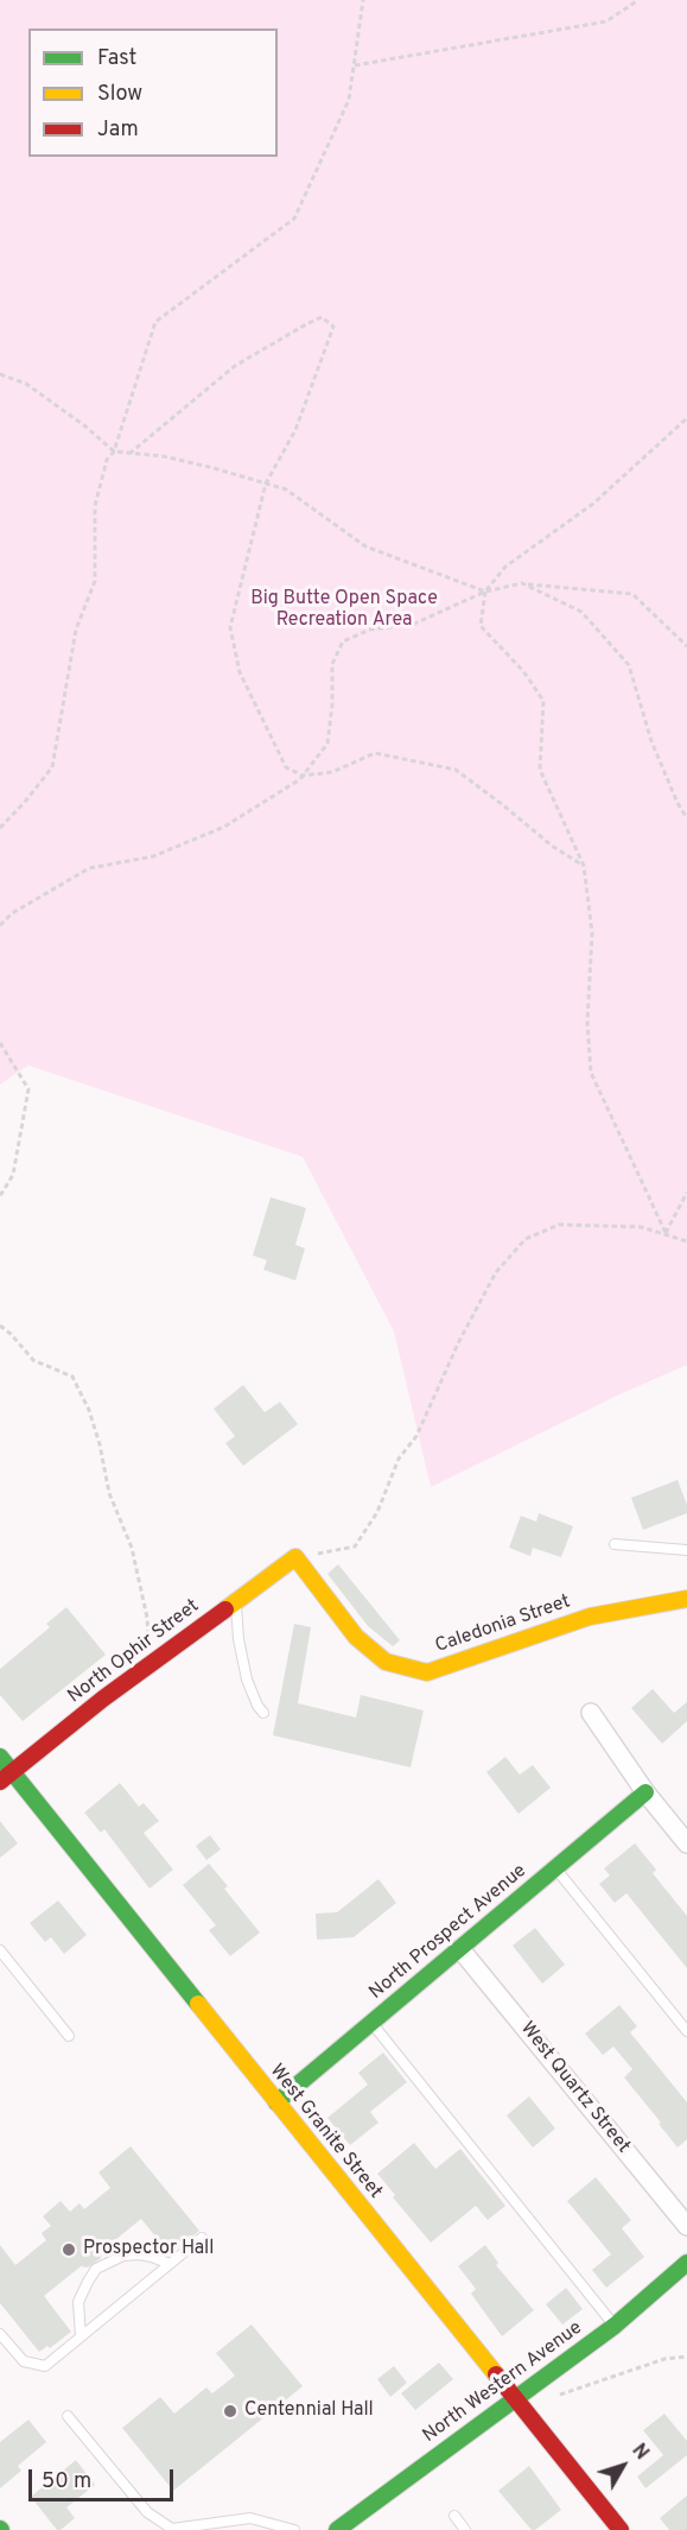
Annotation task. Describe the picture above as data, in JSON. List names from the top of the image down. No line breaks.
{"streets":{"street":["Caledonia Street","North Ophir Street","North Prospect Avenue","West Quartz Street","West Granite Street","North Western Avenue"]},"crossings":[["Caledonia Street","North Ophir Street"],["North Ophir Street","West Granite Street"],["North Prospect Avenue","West Quartz Street"],["North Prospect Avenue","West Granite Street"],["West Granite Street","North Western Avenue"]],"parks":["Big Butte Open Space Recreation Area"],"places":["Prospector Hall","Centennial Hall"],"legend":["Fast","Slow","Jam"],"scale_bar":"50 m","north":"top right"}
